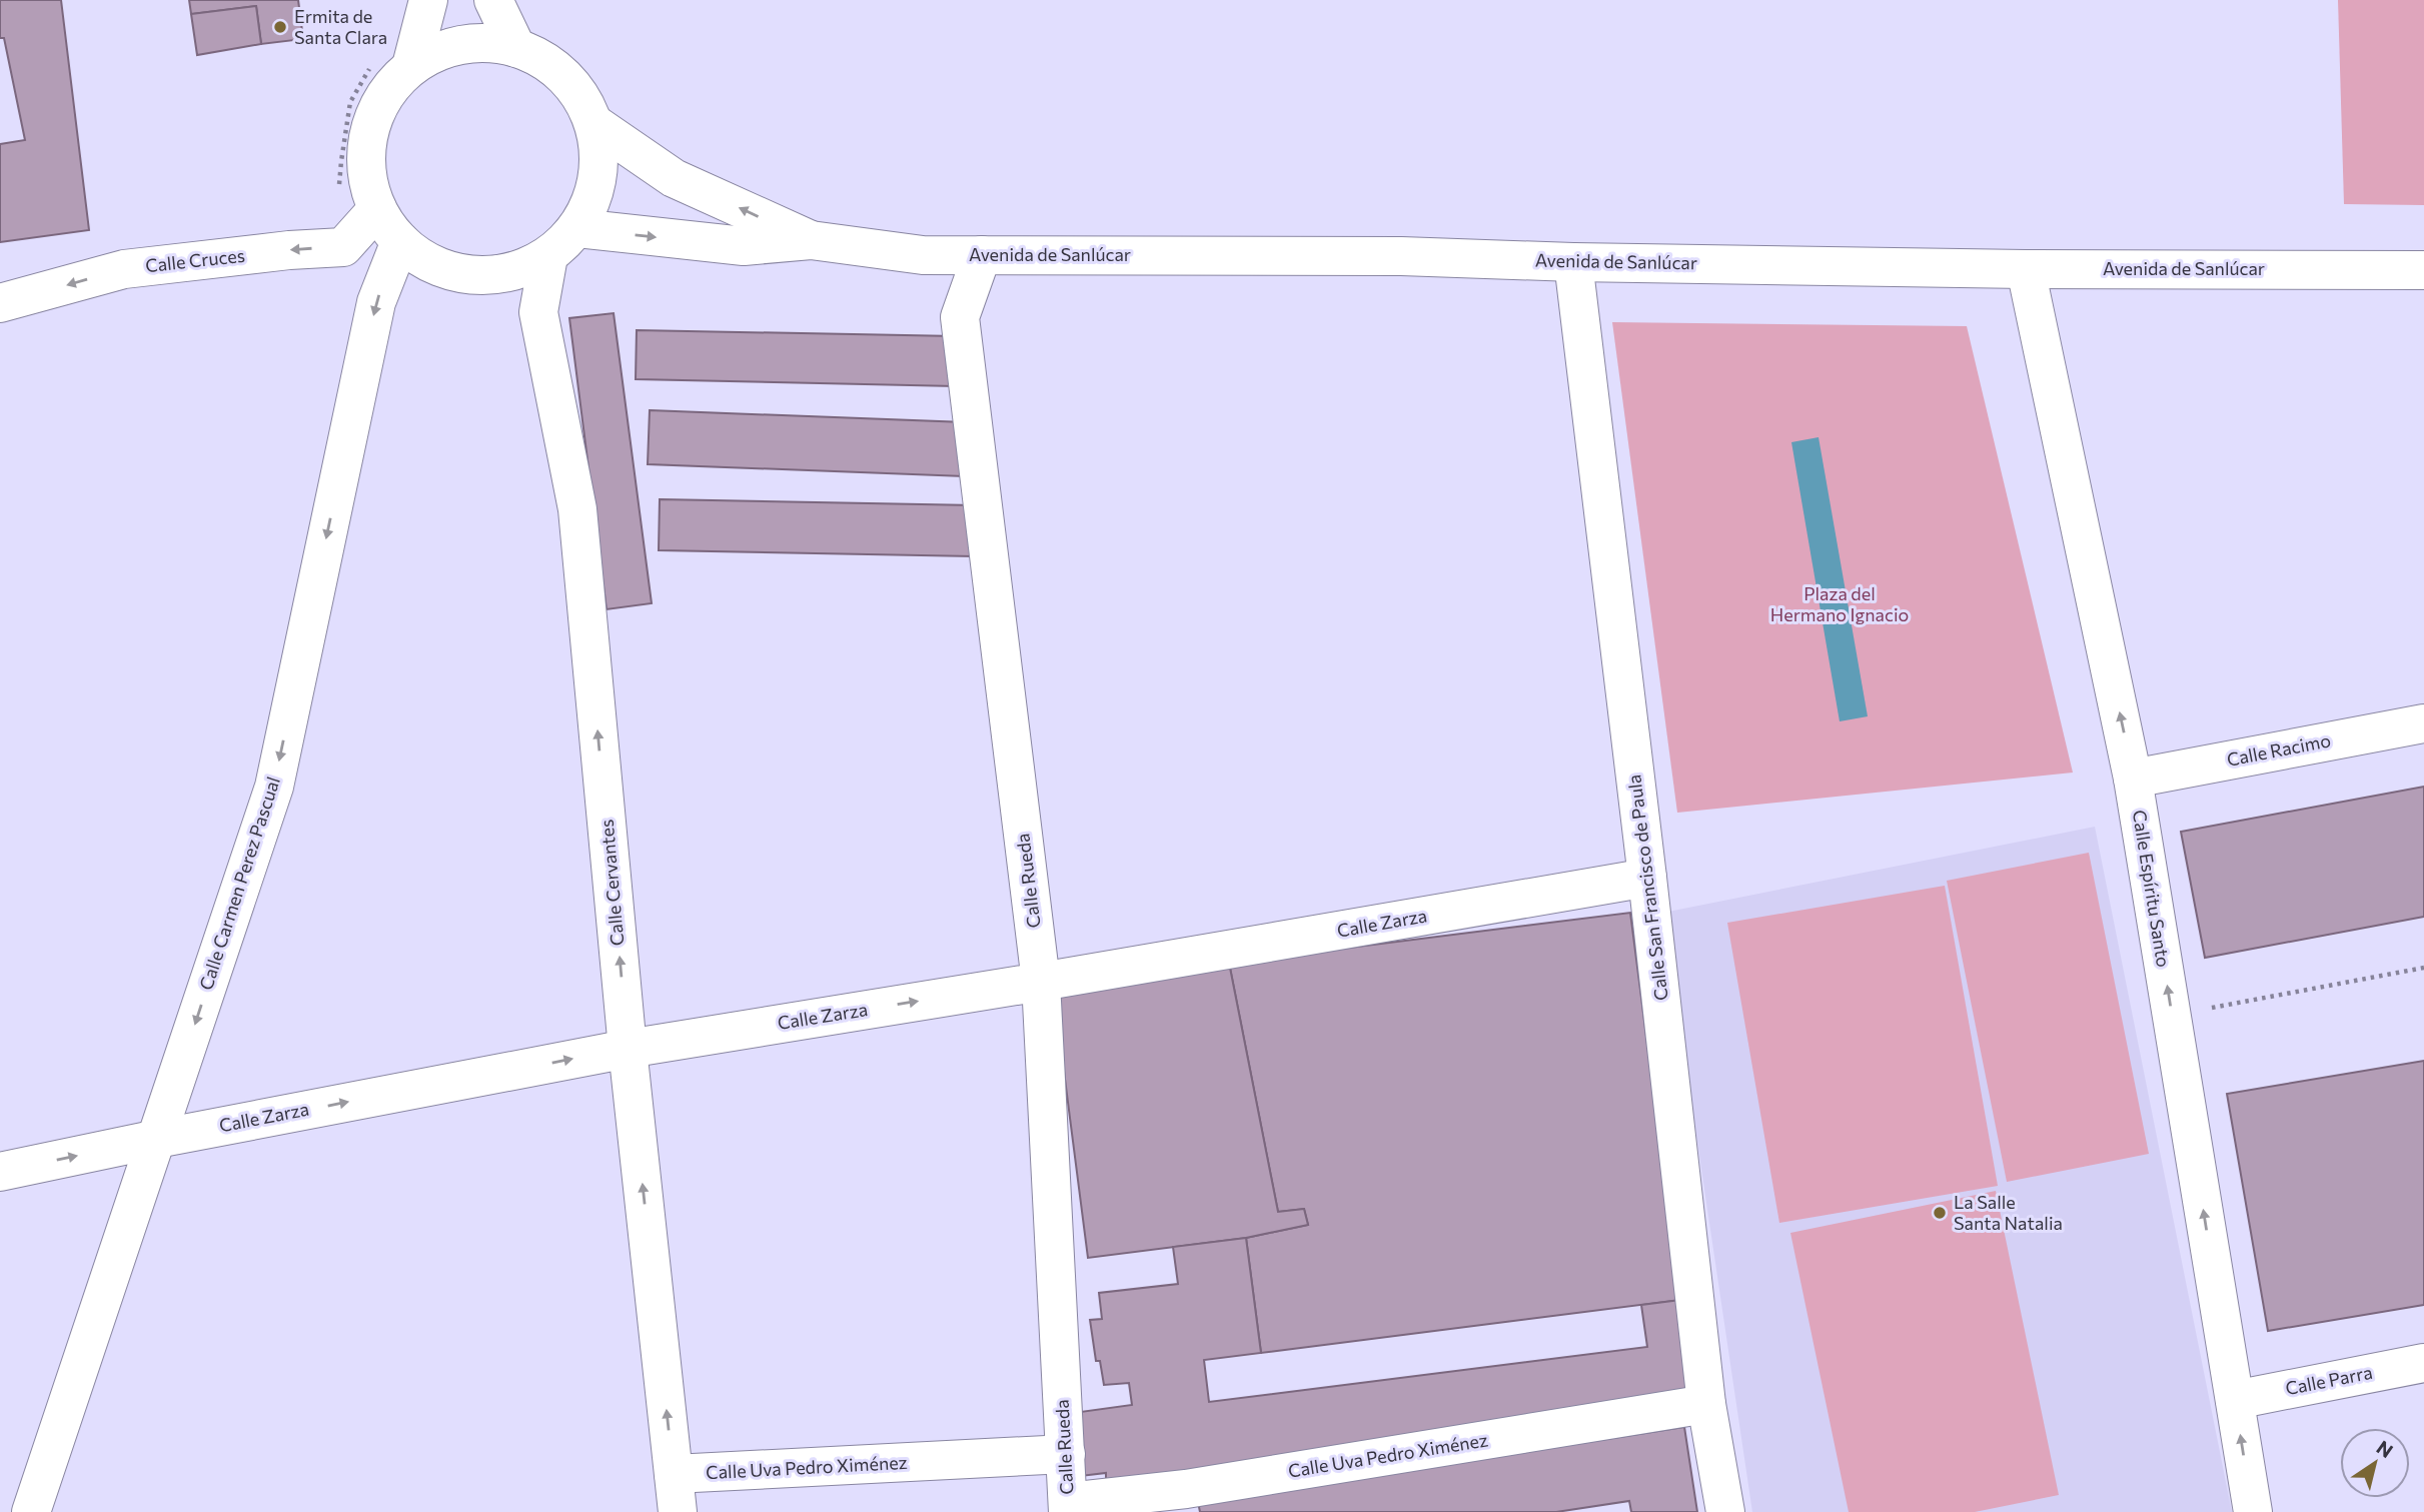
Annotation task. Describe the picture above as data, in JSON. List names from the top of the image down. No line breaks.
{"streets":{"street":["Avenida de Sanlúcar","Calle Cruces","Calle Racimo","Calle Rueda","Calle Cervantes","Calle Carmen Perez Pascual","Calle San Francisco de Paula","Calle Espíritu Santo","Calle Zarza","Calle Parra","Calle Uva Pedro Ximénez"]},"crossings":[["Avenida de Sanlúcar","Calle Rueda"],["Avenida de Sanlúcar","Calle San Francisco de Paula"],["Avenida de Sanlúcar","Calle Espíritu Santo"],["Calle Cruces","Calle Cervantes"],["Calle Cruces","Calle Carmen Perez Pascual"],["Calle Racimo","Calle Espíritu Santo"],["Calle Rueda","Calle Zarza"],["Calle Rueda","Calle Uva Pedro Ximénez"],["Calle Cervantes","Calle Carmen Perez Pascual"],["Calle Cervantes","Calle Zarza"],["Calle Cervantes","Calle Uva Pedro Ximénez"],["Calle Carmen Perez Pascual","Calle Zarza"],["Calle San Francisco de Paula","Calle Zarza"],["Calle San Francisco de Paula","Calle Uva Pedro Ximénez"],["Calle Espíritu Santo","Calle Parra"]],"one_way":["Calle Cruces","Calle Cervantes","Calle Carmen Perez Pascual","Calle Espíritu Santo","Calle Zarza"],"parks":["Plaza del Hermano Ignacio"],"places":["Ermita de Santa Clara","La Salle Santa Natalia"],"north":"top right"}
